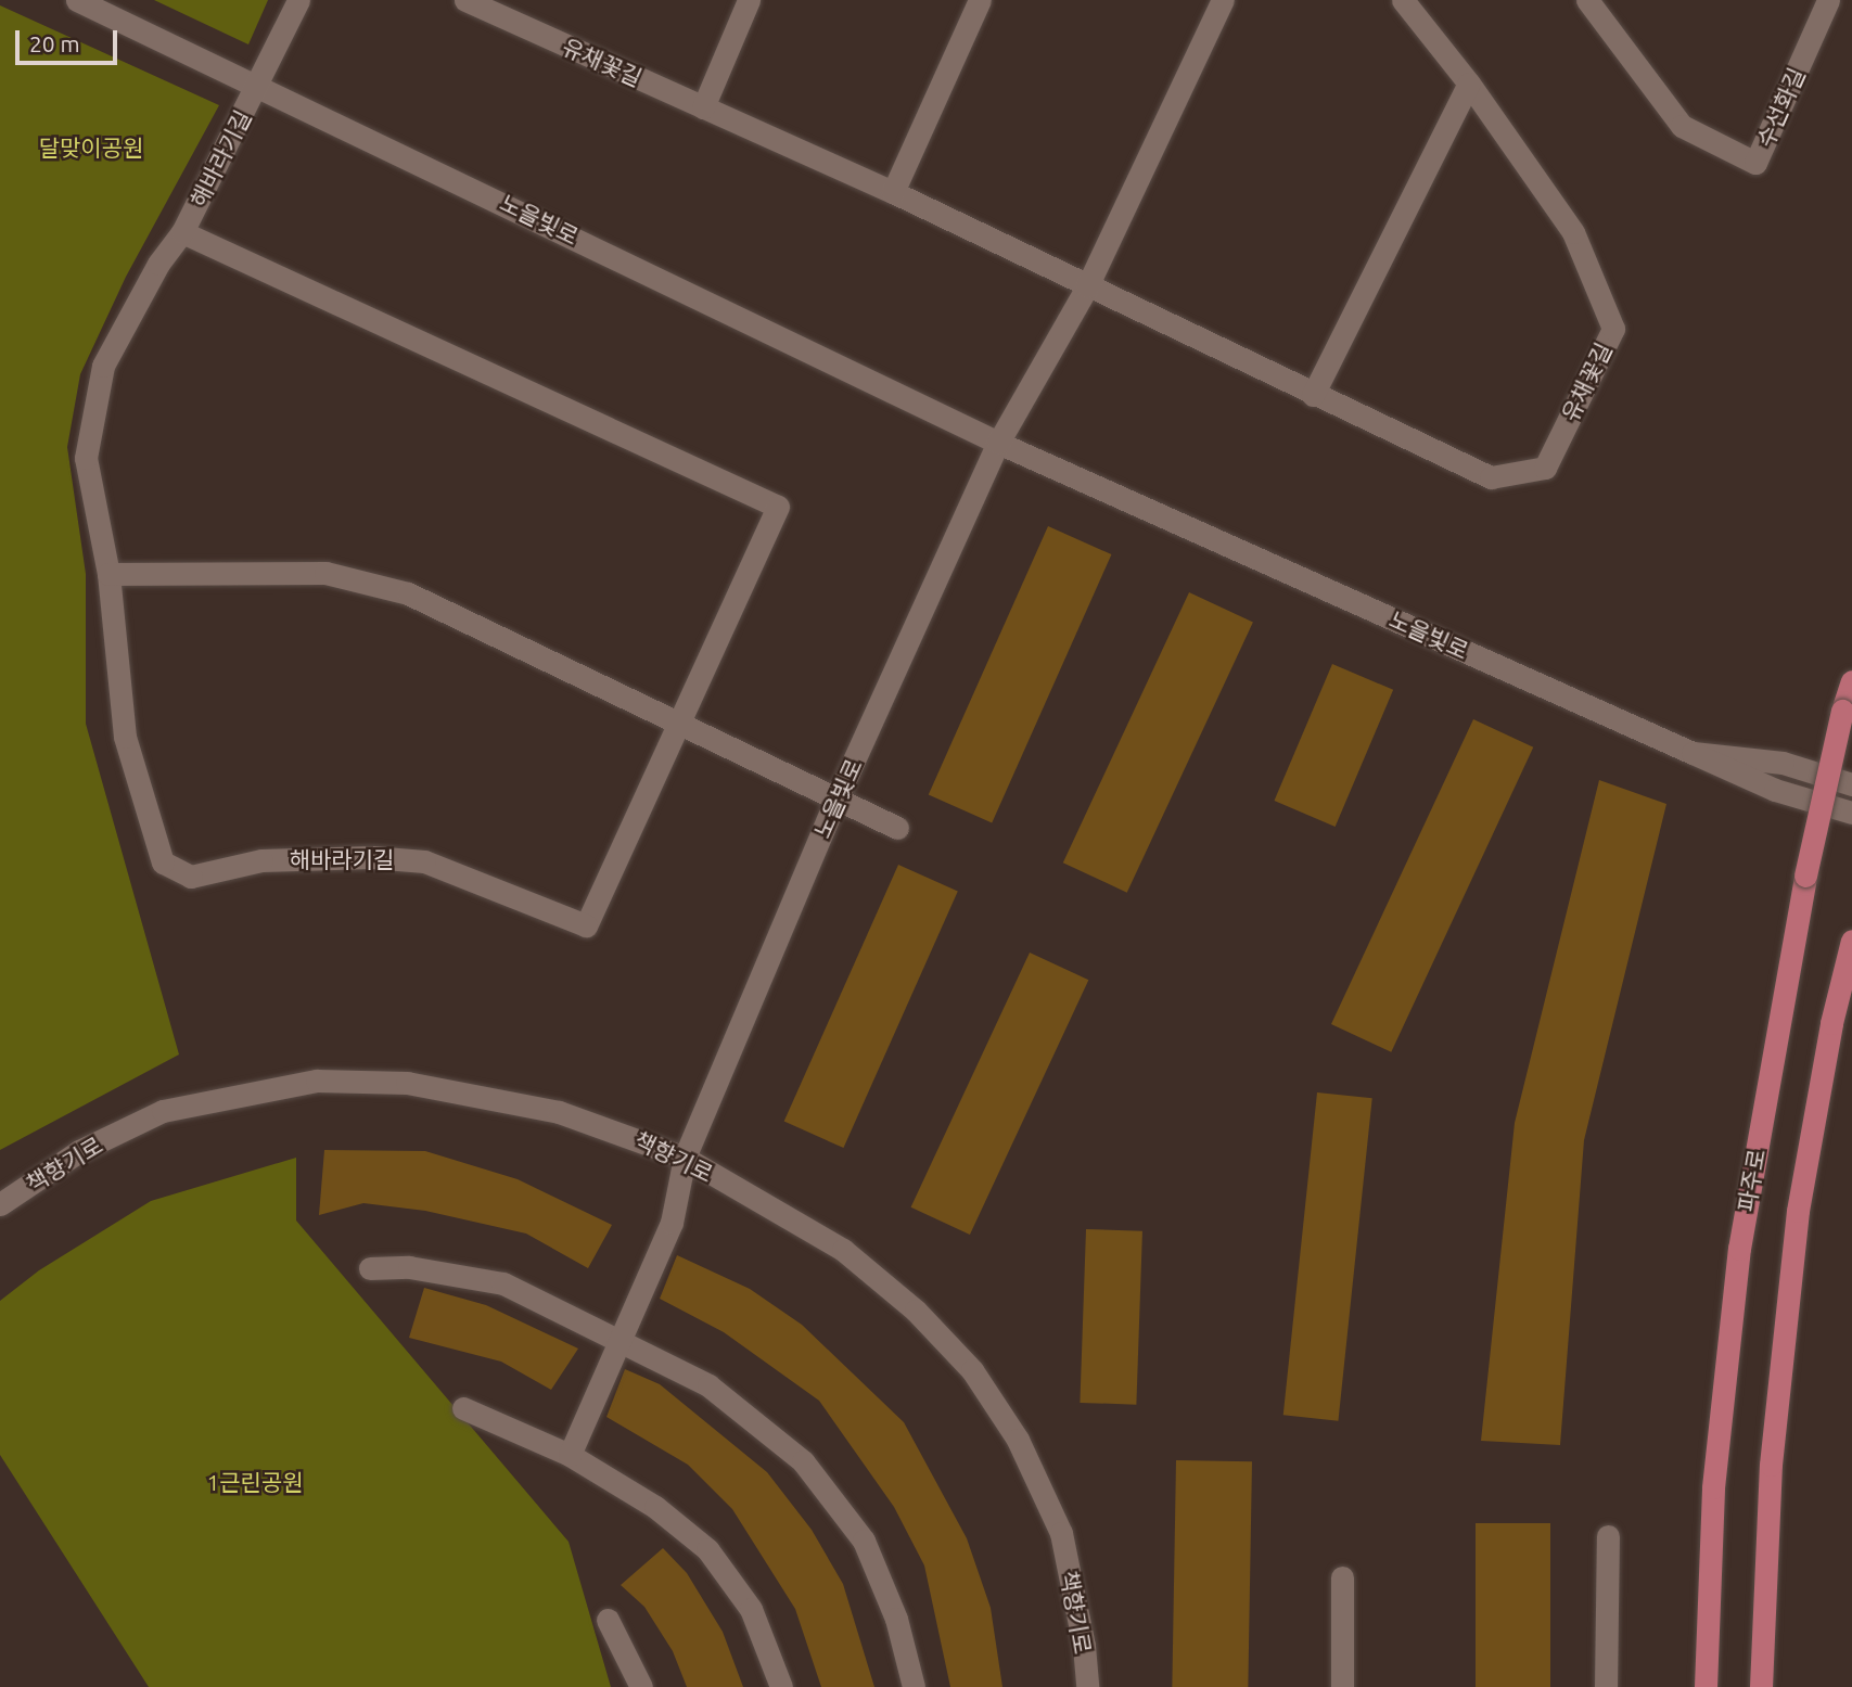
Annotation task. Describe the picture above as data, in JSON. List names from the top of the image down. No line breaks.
{"streets":{"main road":["파주로"],"street":["유채꽃길","수선화길","해바라기길","노을빛로","책향기로"]},"crossings":[["해바라기길","노을빛로"],["노을빛로","책향기로"]],"parks":["달맞이공원","1근린공원"],"scale_bar":"20 m"}
